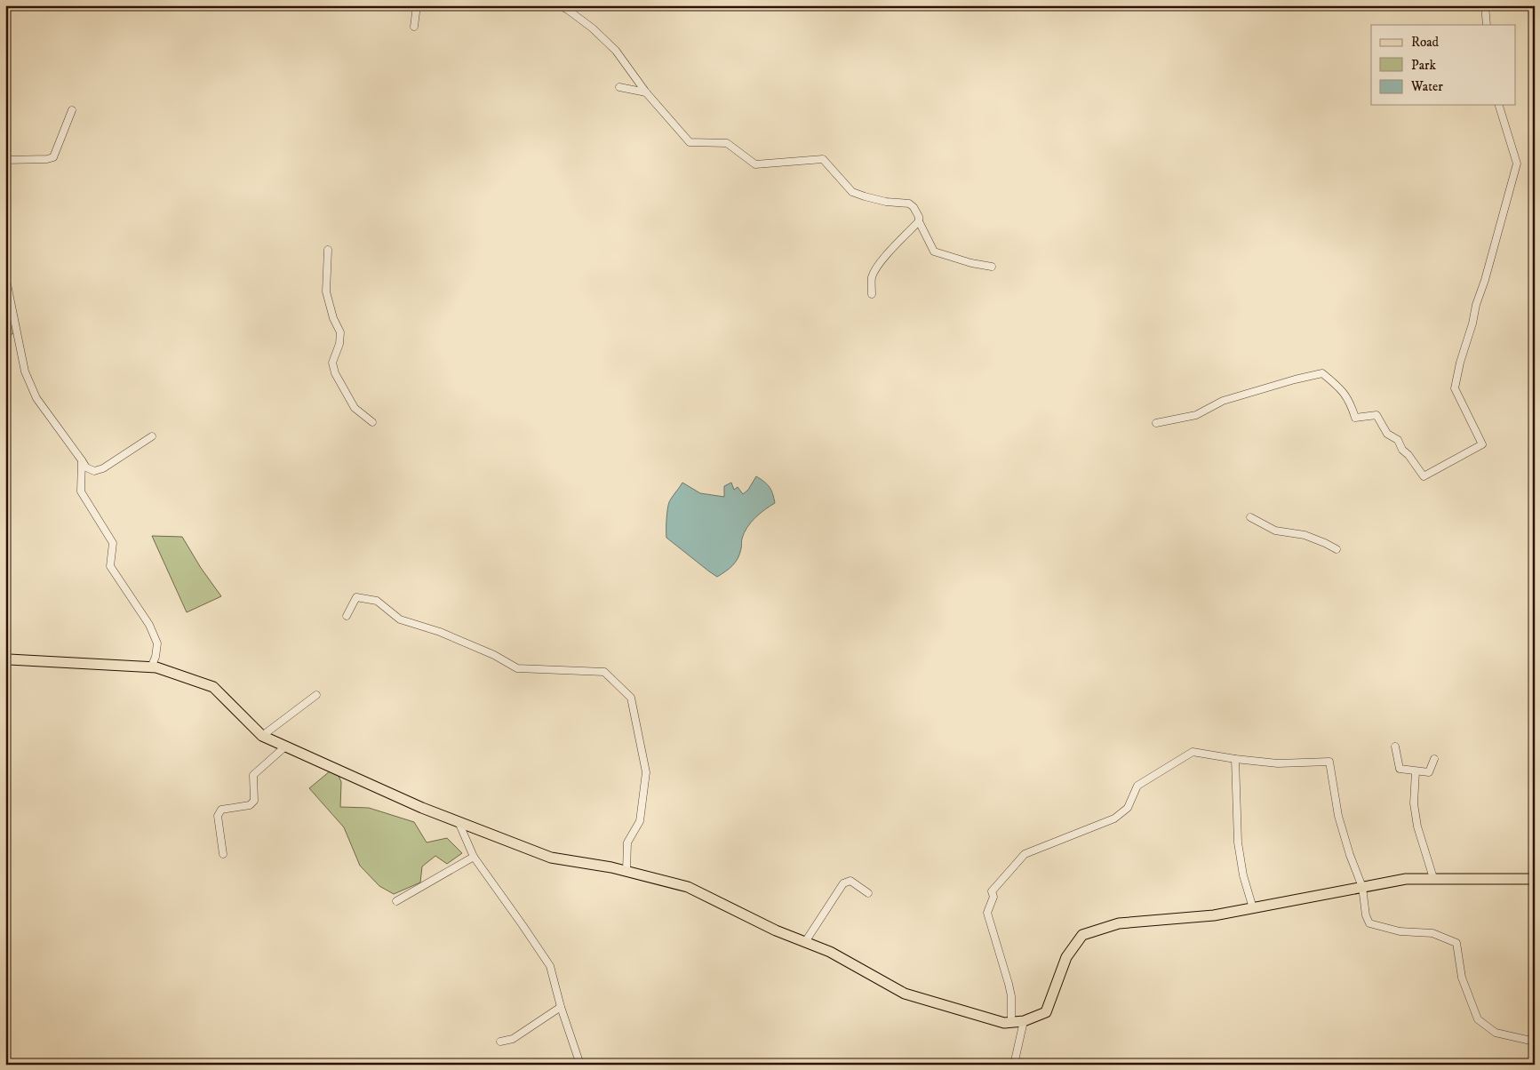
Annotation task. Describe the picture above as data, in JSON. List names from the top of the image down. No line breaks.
{"legend":["Road","Park","Water"]}
